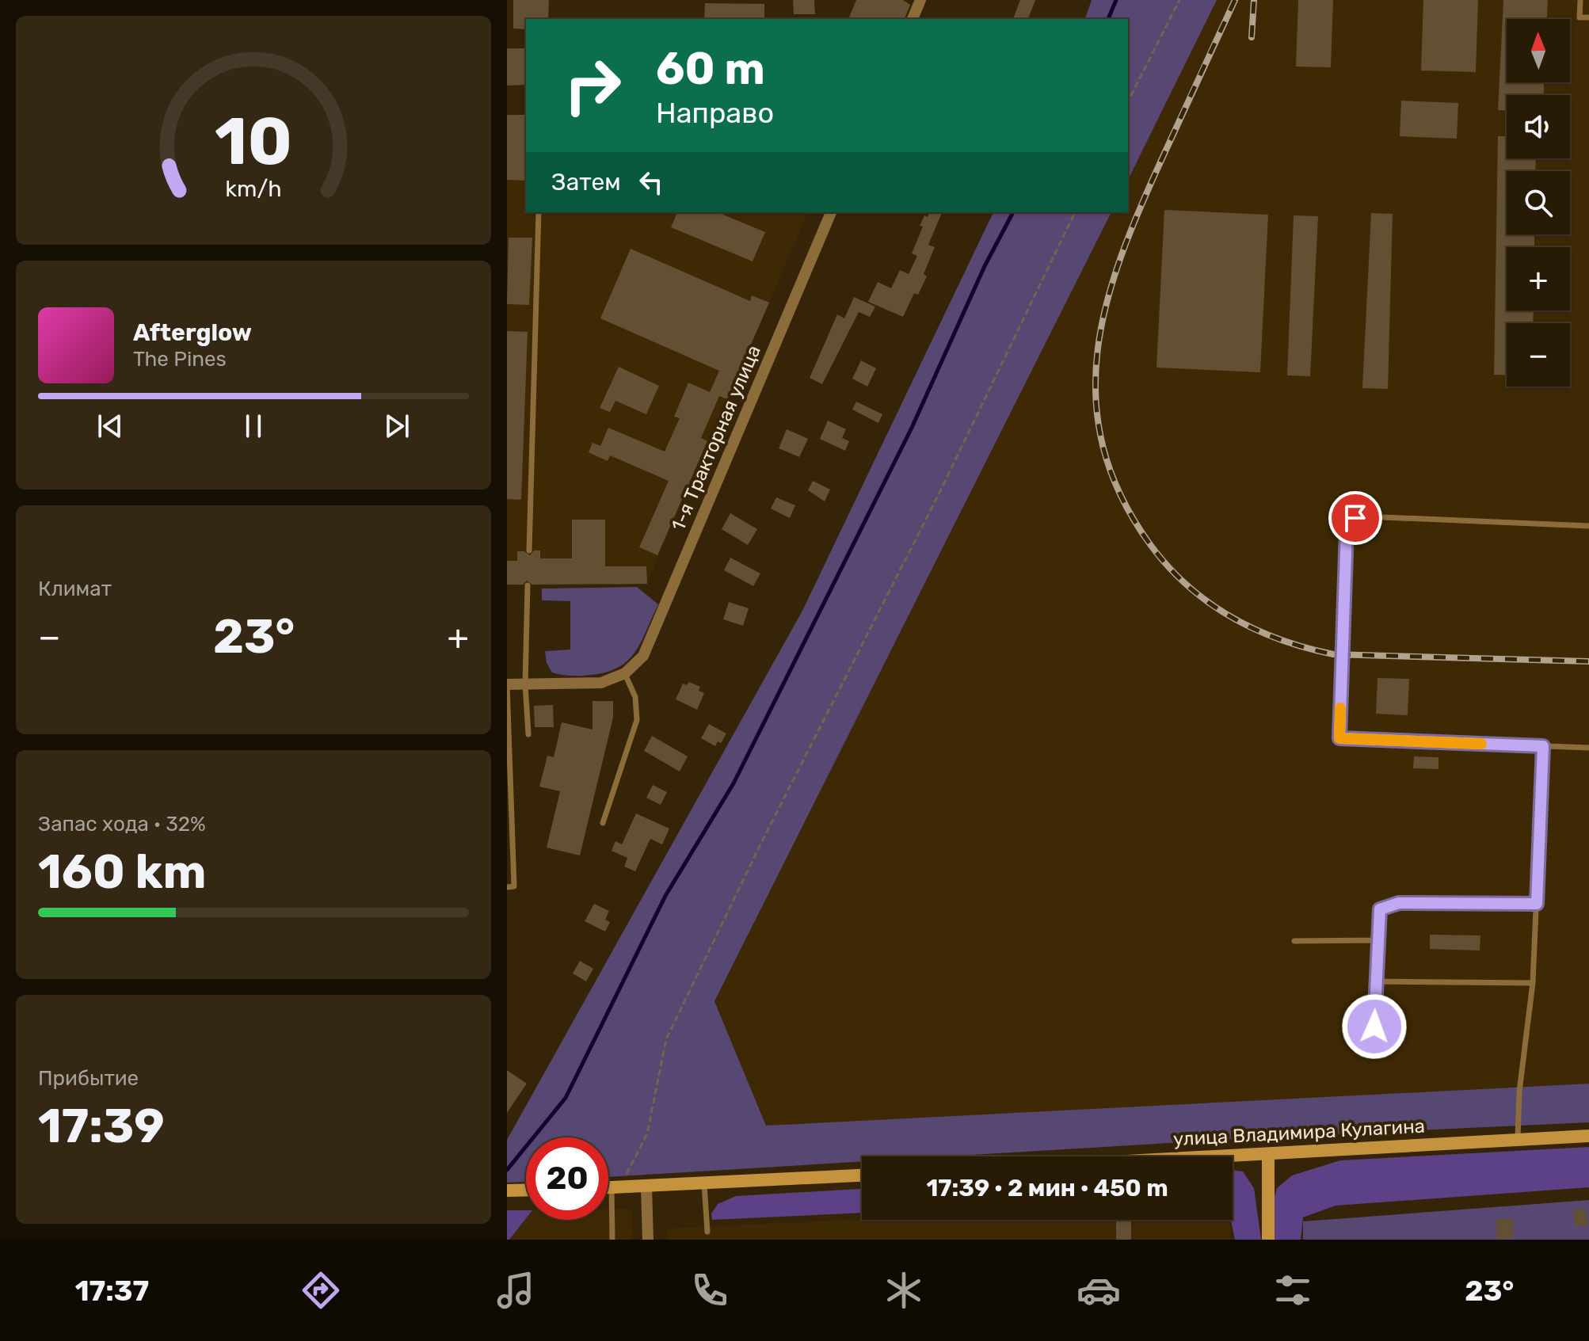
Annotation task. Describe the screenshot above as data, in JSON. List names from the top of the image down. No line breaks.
{"streets":{"street":["1-я Тракторная улица","улица Владимира Кулагина"]},"north":"top","page":{"map_buttons":["+","−"],"turn":["60 m","Направо"],"then":"Затем","song":["Afterglow","The Pines"],"tile":["Климат",["Запас хода · 32%","160 km"],["Прибытие","17:39"]],"heat":["−","23°","+"],"limit":"20","trip":"17:39 · 2 мин · 450 m","tabs":["17:37","23°"],"gauge":["10","km/h"]}}
